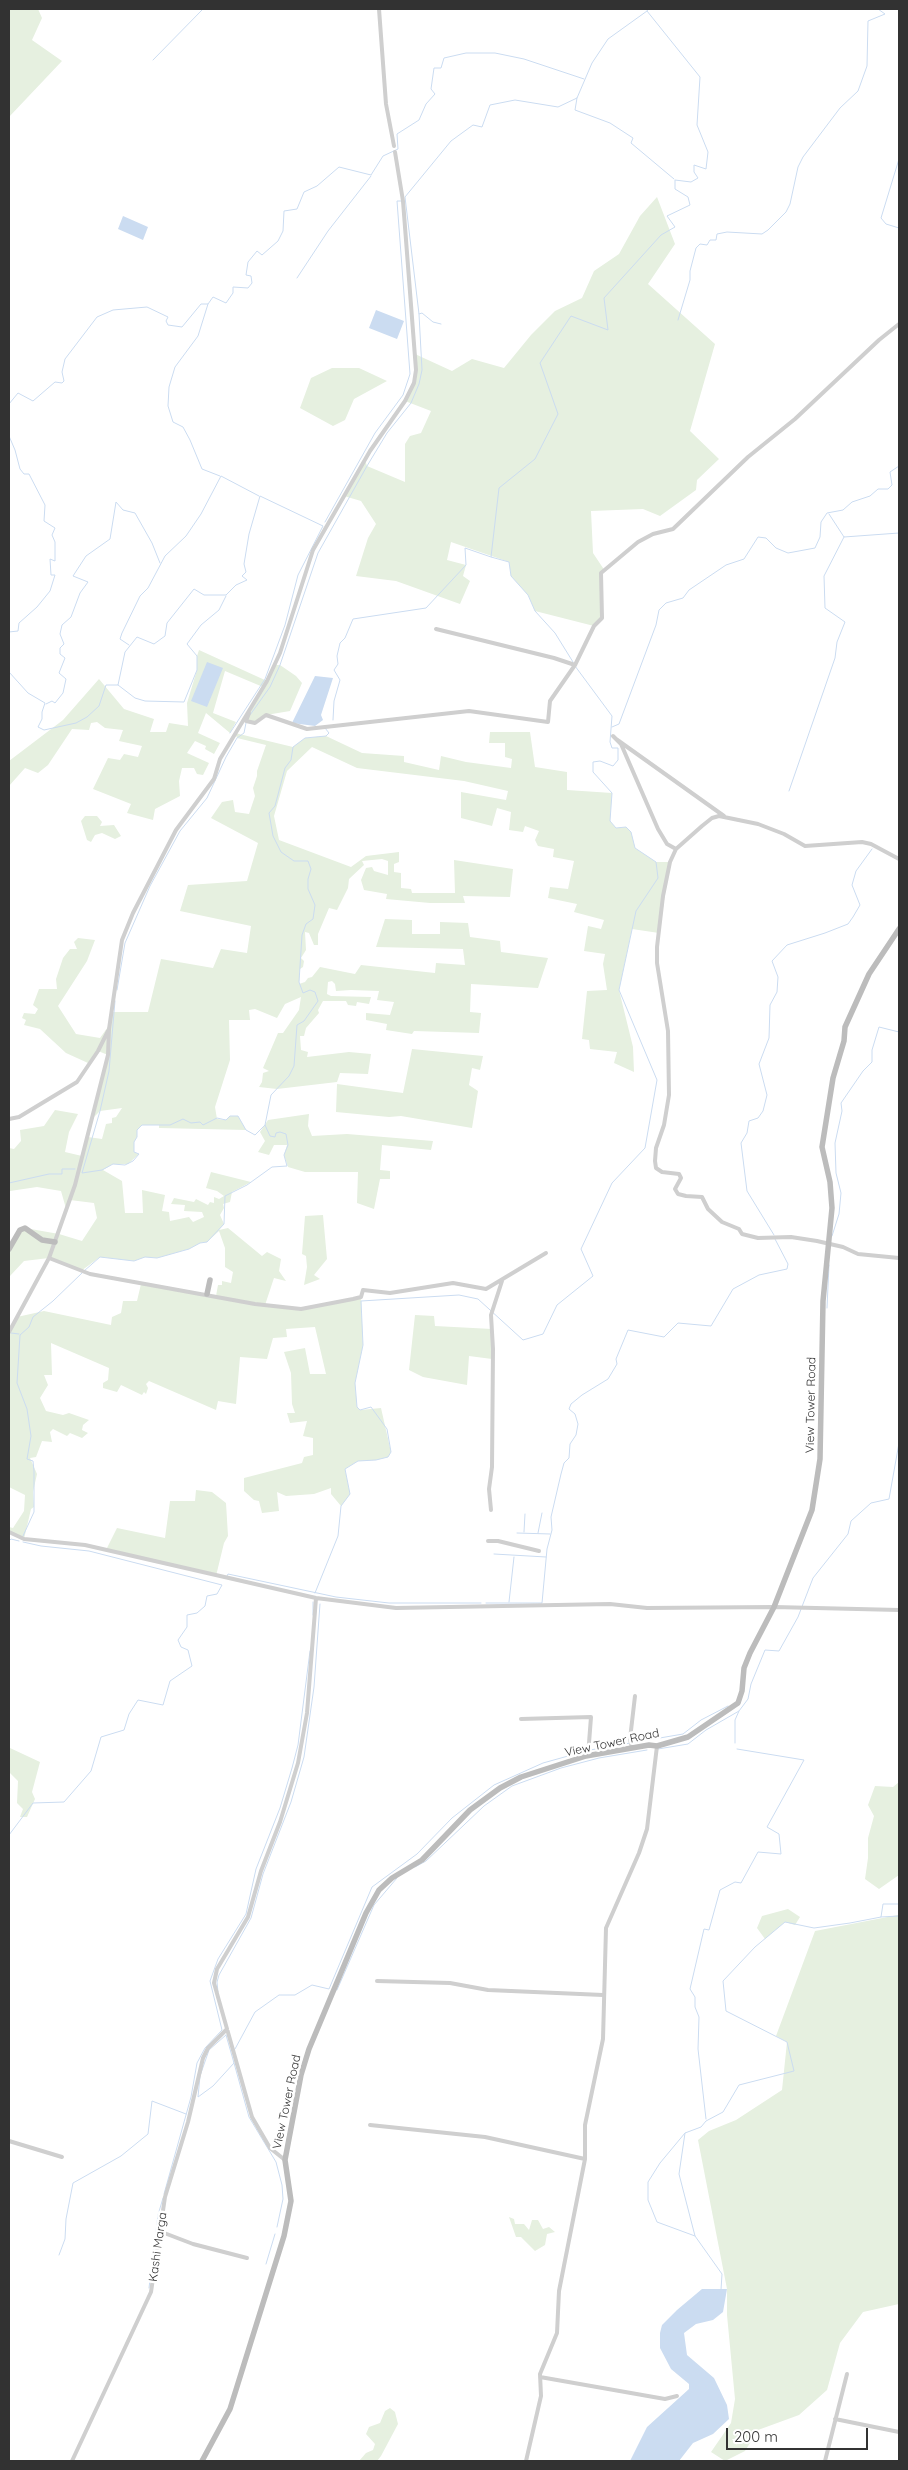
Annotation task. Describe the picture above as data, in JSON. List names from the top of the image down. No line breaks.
{"streets":{"street":["View Tower Road","Kashi Marga"]},"scale_bar":"200 m"}
